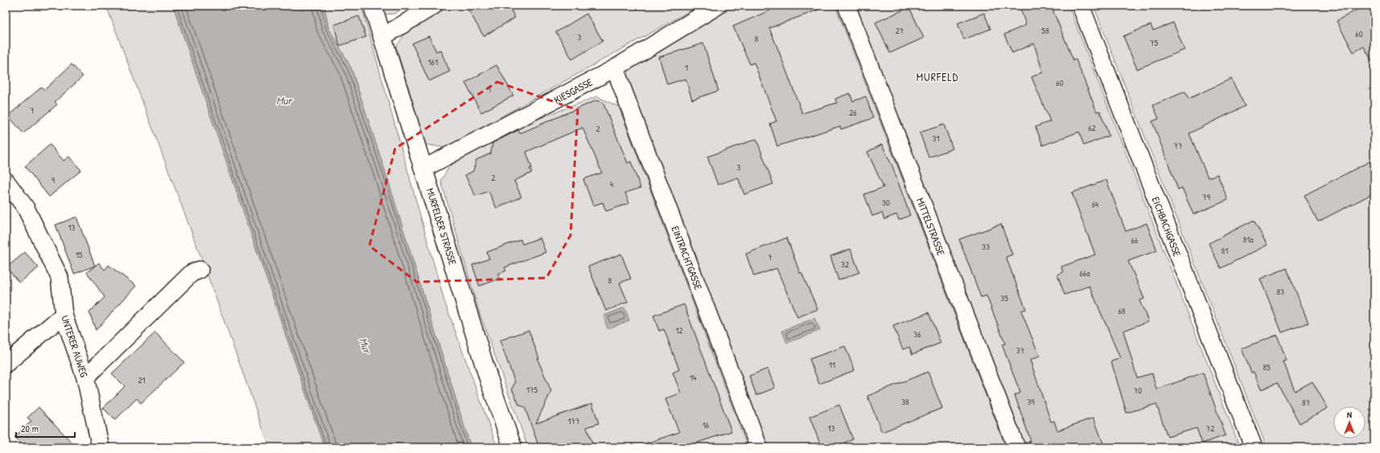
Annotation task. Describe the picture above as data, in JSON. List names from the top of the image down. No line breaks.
{"streets":{"street":["KIESGASSE","MURFELDER STRASSE","MITTELSTRASSE","EICHBACHGASSE","EINTRACHTGASSE","UNTERER AUWEG"]},"crossings":[["KIESGASSE","MURFELDER STRASSE"],["KIESGASSE","EINTRACHTGASSE"]],"districts":["MURFELD"],"water":["Mur"],"house_numbers":["27","58","60","3","8","75","161","1","60","1","7","26","62","2","31","77","3","2","9","4","79","30","64","13","81a","66","33","81","15","7","32","66a","8","83","35","68","12","36","37","11","85","14","21","175","70","38","39","87","177","16","13","72"],"scale_bar":"20 m","north":"top"}
